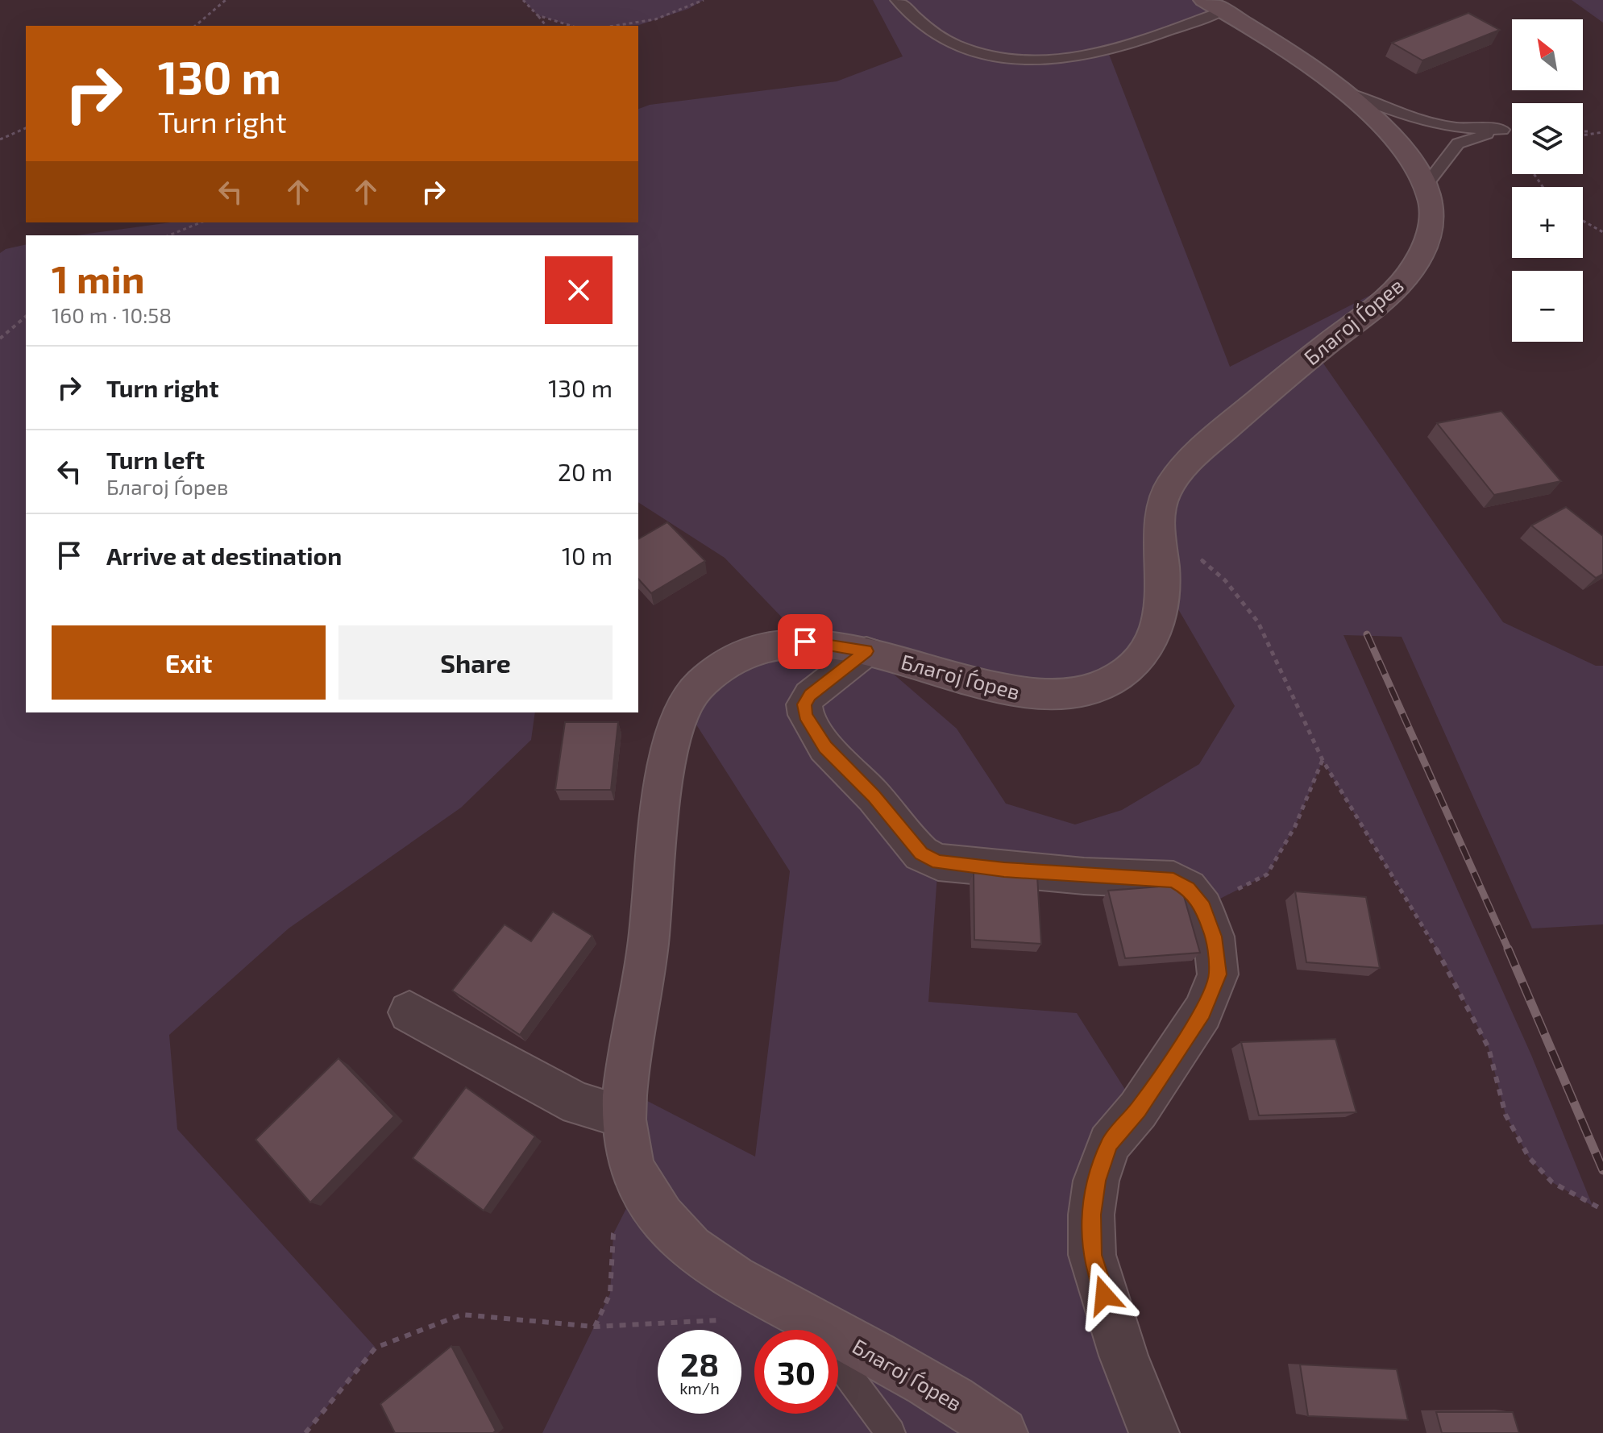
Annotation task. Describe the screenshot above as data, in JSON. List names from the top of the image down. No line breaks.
{"streets":{"main road":["Благој Ѓорев"]},"north":"top left","page":{"map_buttons":["+","−"],"turn":["130 m","Turn right"],"heading":["1 min","160 m · 10:58"],"list":[{"name":"Turn right","value":"130 m"},{"name":"Turn left","note":"Благој Ѓорев","value":"20 m"},{"name":"Arrive at destination","value":"10 m"}],"buttons":["Exit","Share"],"speed":"28 km/h","limit":"30"}}
